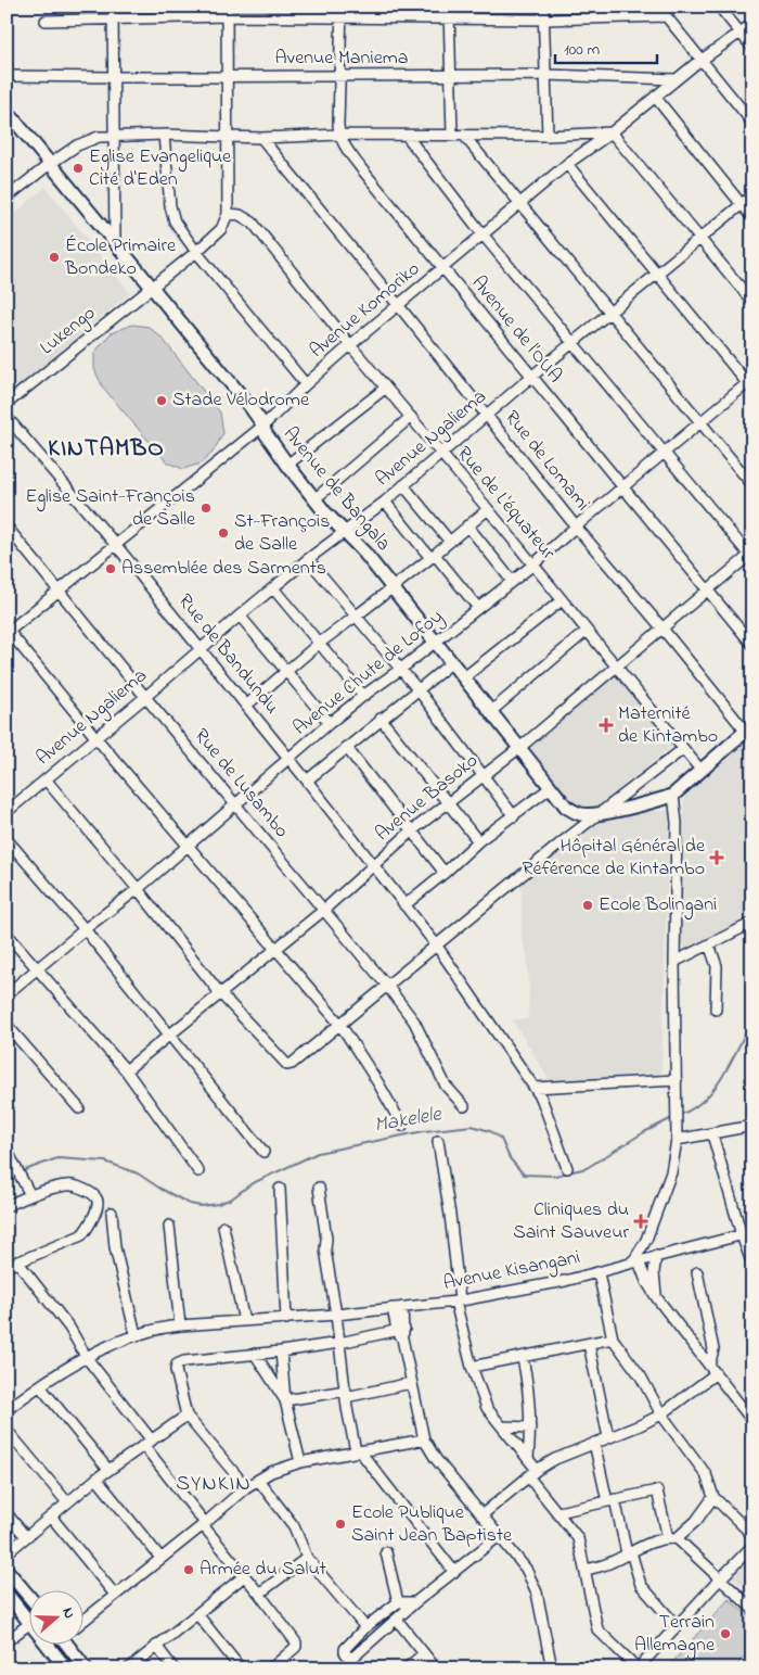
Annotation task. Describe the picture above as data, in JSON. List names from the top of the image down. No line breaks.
{"streets":{"main road":["Avenue de Bangala"],"street":["Avenue Maniema","Avenue Komoriko","Avenue de l’OUA","Lukengo","Avenue Ngaliema","Rue de Lomami","Rue de L'équateur","Rue de Bandundu","Avenue Chute de Lofoy","Rue de Lusambo","Avenue Basoko","Avenue Kisangani"]},"crossings":[["Avenue Maniema","Avenue Komoriko"],["Avenue Komoriko","Avenue de l’OUA"],["Avenue Komoriko","Rue de Lomami"],["Avenue Komoriko","Avenue de Bangala"],["Avenue Komoriko","Rue de L'équateur"],["Avenue Komoriko","Rue de Bandundu"],["Avenue Komoriko","Rue de Lusambo"],["Avenue de l’OUA","Avenue Ngaliema"],["Avenue de l’OUA","Avenue Chute de Lofoy"],["Avenue de l’OUA","Avenue Basoko"],["Lukengo","Avenue de Bangala"],["Lukengo","Rue de L'équateur"],["Avenue Ngaliema","Rue de Lomami"],["Avenue Ngaliema","Avenue de Bangala"],["Avenue Ngaliema","Rue de L'équateur"],["Avenue Ngaliema","Rue de Bandundu"],["Avenue Ngaliema","Rue de Lusambo"],["Rue de Lomami","Avenue Chute de Lofoy"],["Rue de Lomami","Avenue Basoko"],["Avenue de Bangala","Avenue Chute de Lofoy"],["Avenue de Bangala","Avenue Basoko"],["Rue de L'équateur","Avenue Chute de Lofoy"],["Rue de L'équateur","Avenue Basoko"],["Rue de Bandundu","Avenue Chute de Lofoy"],["Rue de Bandundu","Avenue Basoko"],["Avenue Chute de Lofoy","Rue de Lusambo"],["Rue de Lusambo","Avenue Basoko"]],"districts":["KINTAMBO","SYNKIN"],"water":["Makelele"],"places":{"other":["Eglise Evangelique Cité d'Eden","École Primaire Bondeko","Stade Vélodrome","Eglise Saint-François de Salle","St-François de Salle","Assemblée des Sarments","Ecole Bolingani","Ecole Publique Saint Jean Baptiste","Armée du Salut","Terrain Allemagne"],"health":["Maternité de Kintambo","Hôpital Général de Référence de Kintambo","Cliniques du Saint Sauveur"]},"scale_bar":"100 m","north":"right"}
